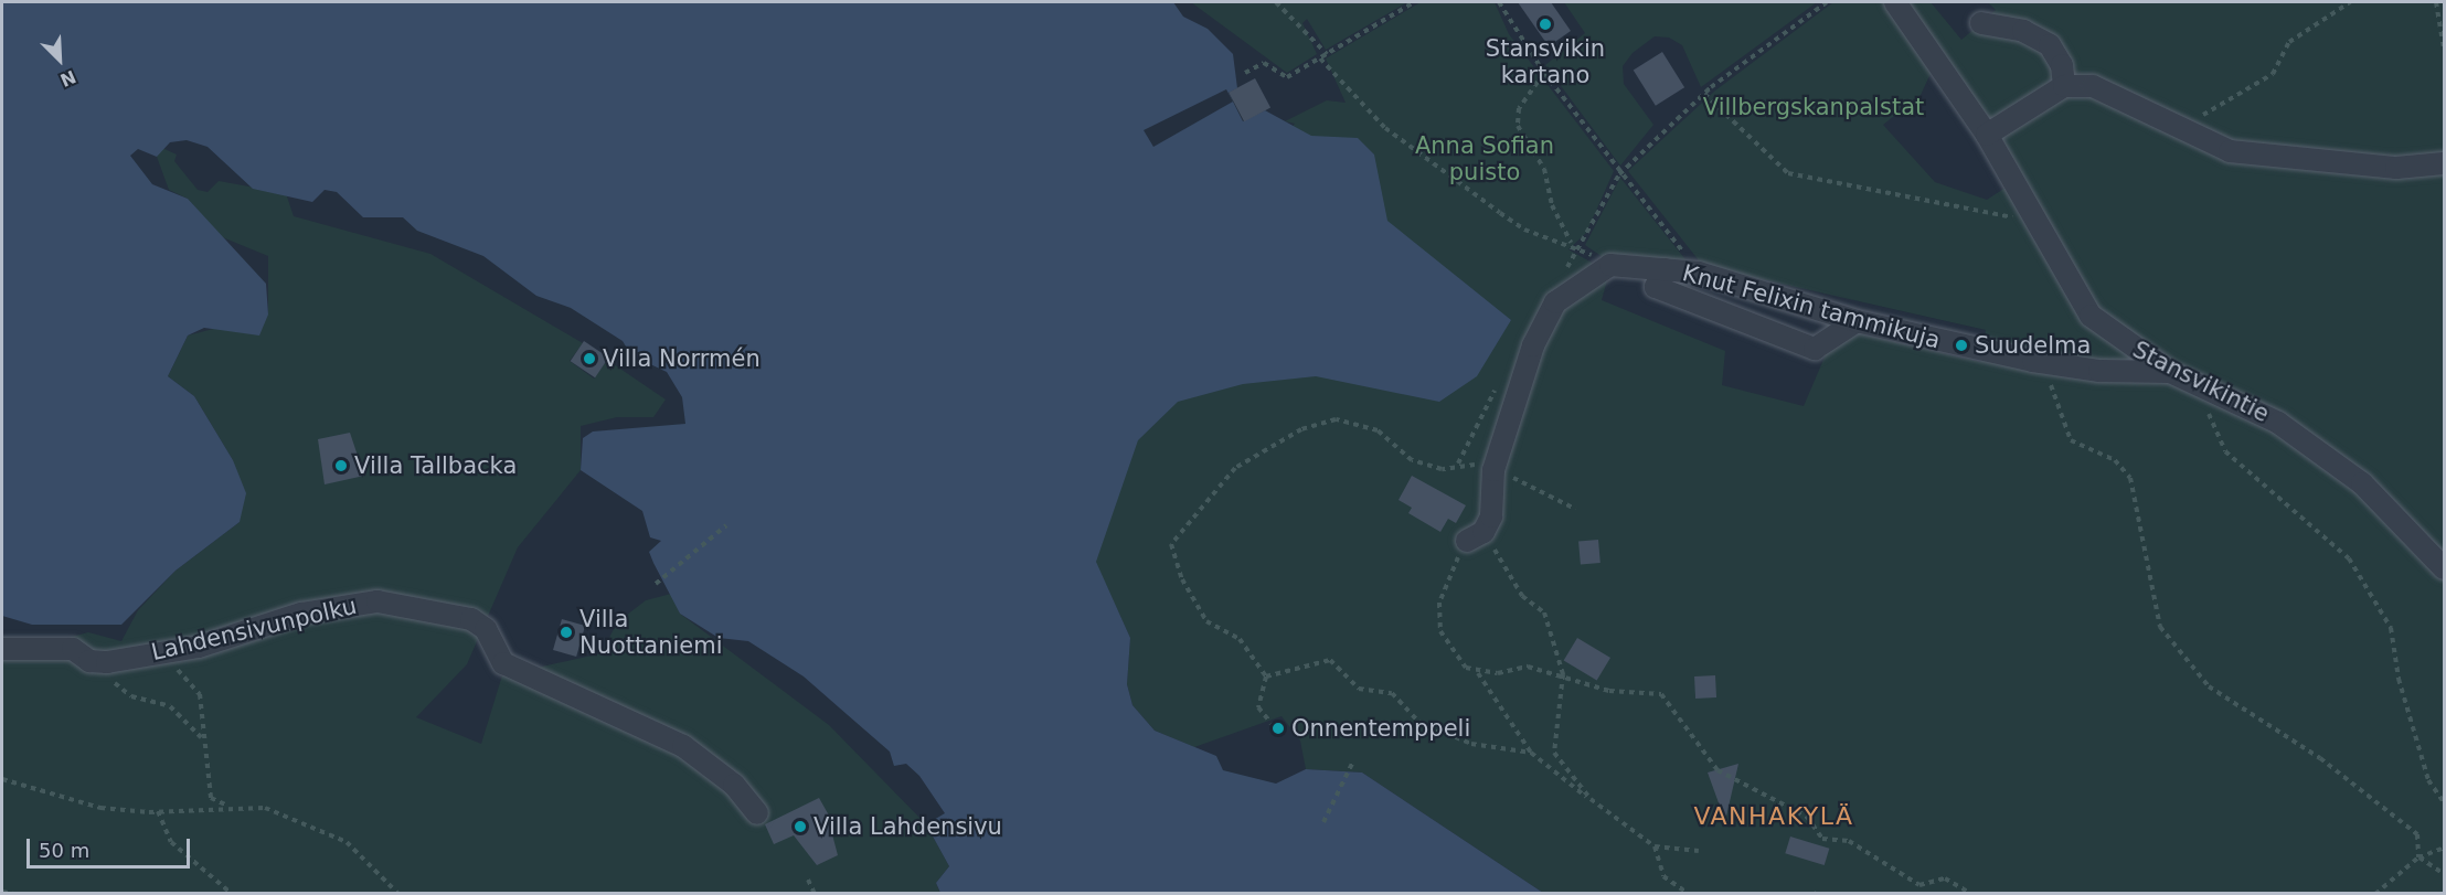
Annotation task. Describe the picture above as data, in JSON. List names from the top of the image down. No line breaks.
{"streets":{"lane":["Knut Felixin tammikuja","Stansvikintie","Lahdensivunpolku"]},"crossings":[["Knut Felixin tammikuja","Stansvikintie"]],"districts":["VANHAKYLÄ"],"parks":["Villbergskanpalstat","Anna Sofian puisto"],"places":["Stansvikin kartano","Suudelma","Villa Norrmén","Villa Tallbacka","Villa Nuottaniemi","Onnentemppeli","Villa Lahdensivu"],"scale_bar":"50 m","north":"bottom right"}
